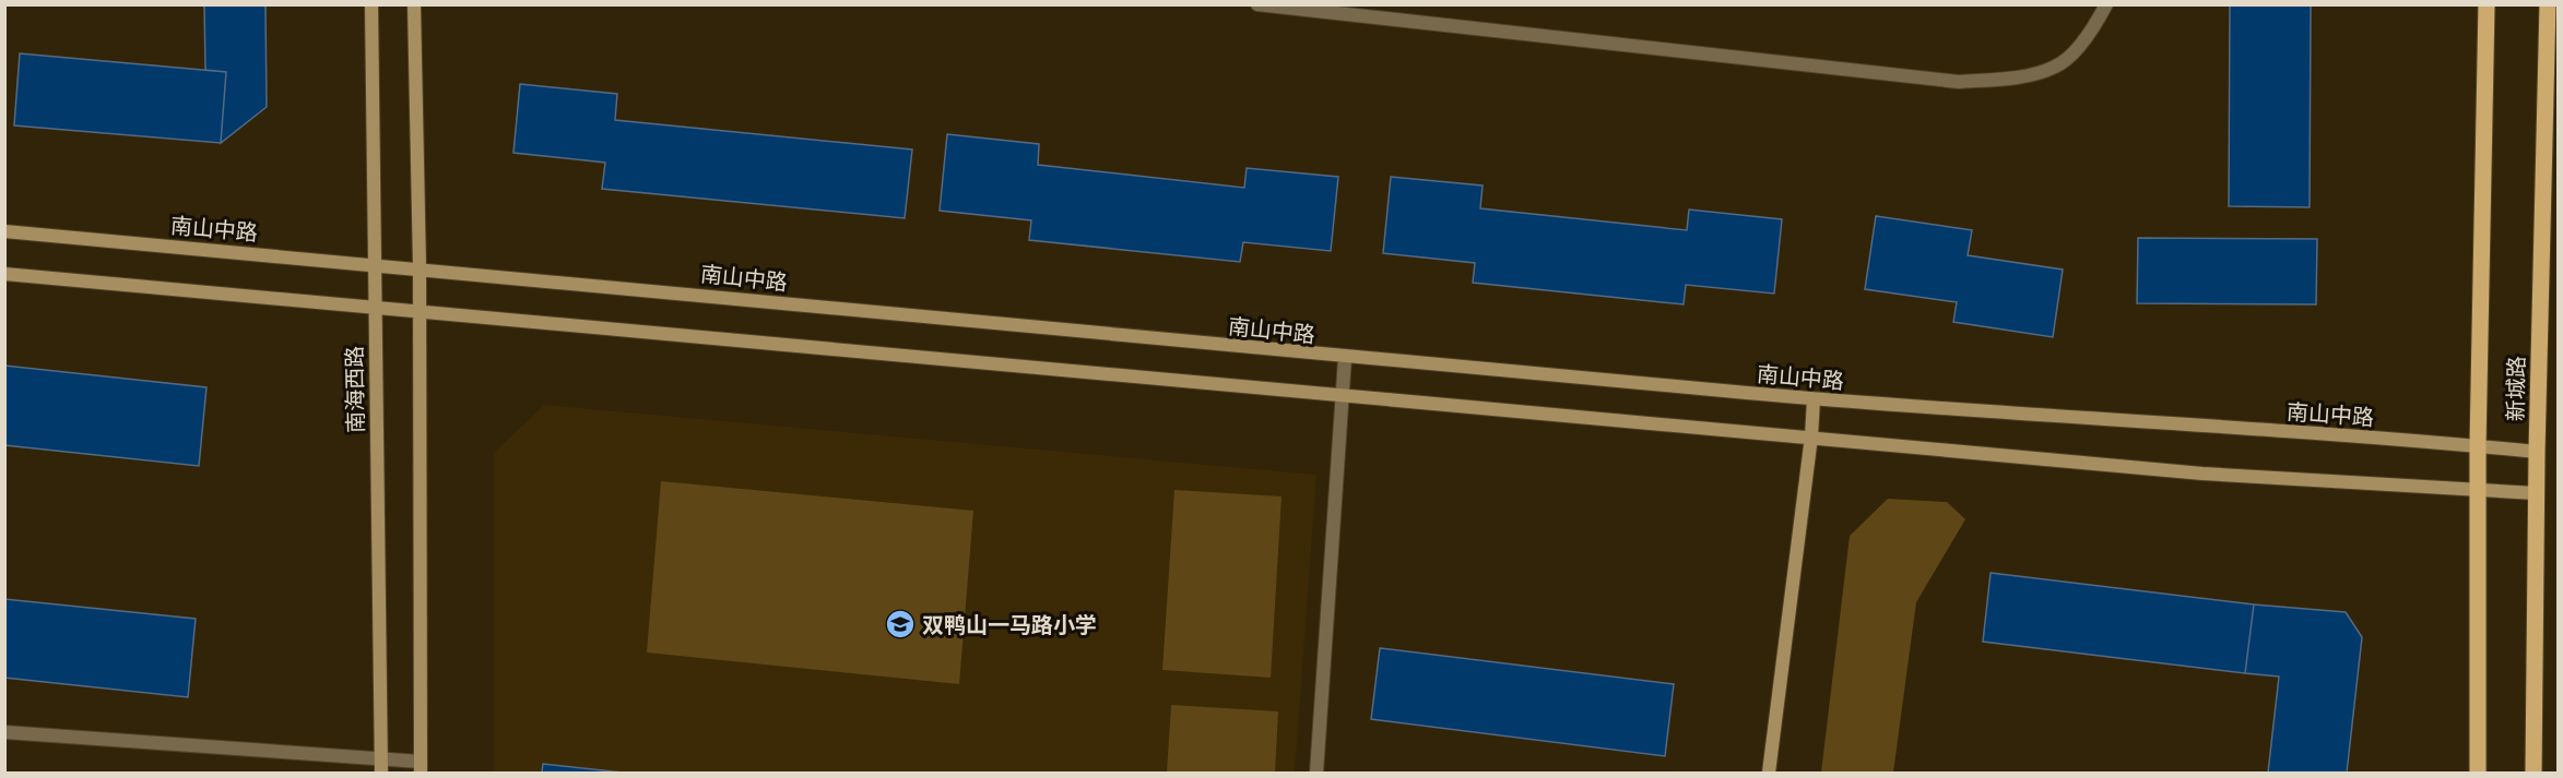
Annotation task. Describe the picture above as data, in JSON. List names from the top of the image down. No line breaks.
{"streets":{"main road":["新城路"],"street":["南山中路","南海西路"]},"crossings":[["南山中路","新城路"],["南山中路","南海西路"]],"places":{"school or university":["双鸭山一马路小学"]}}
